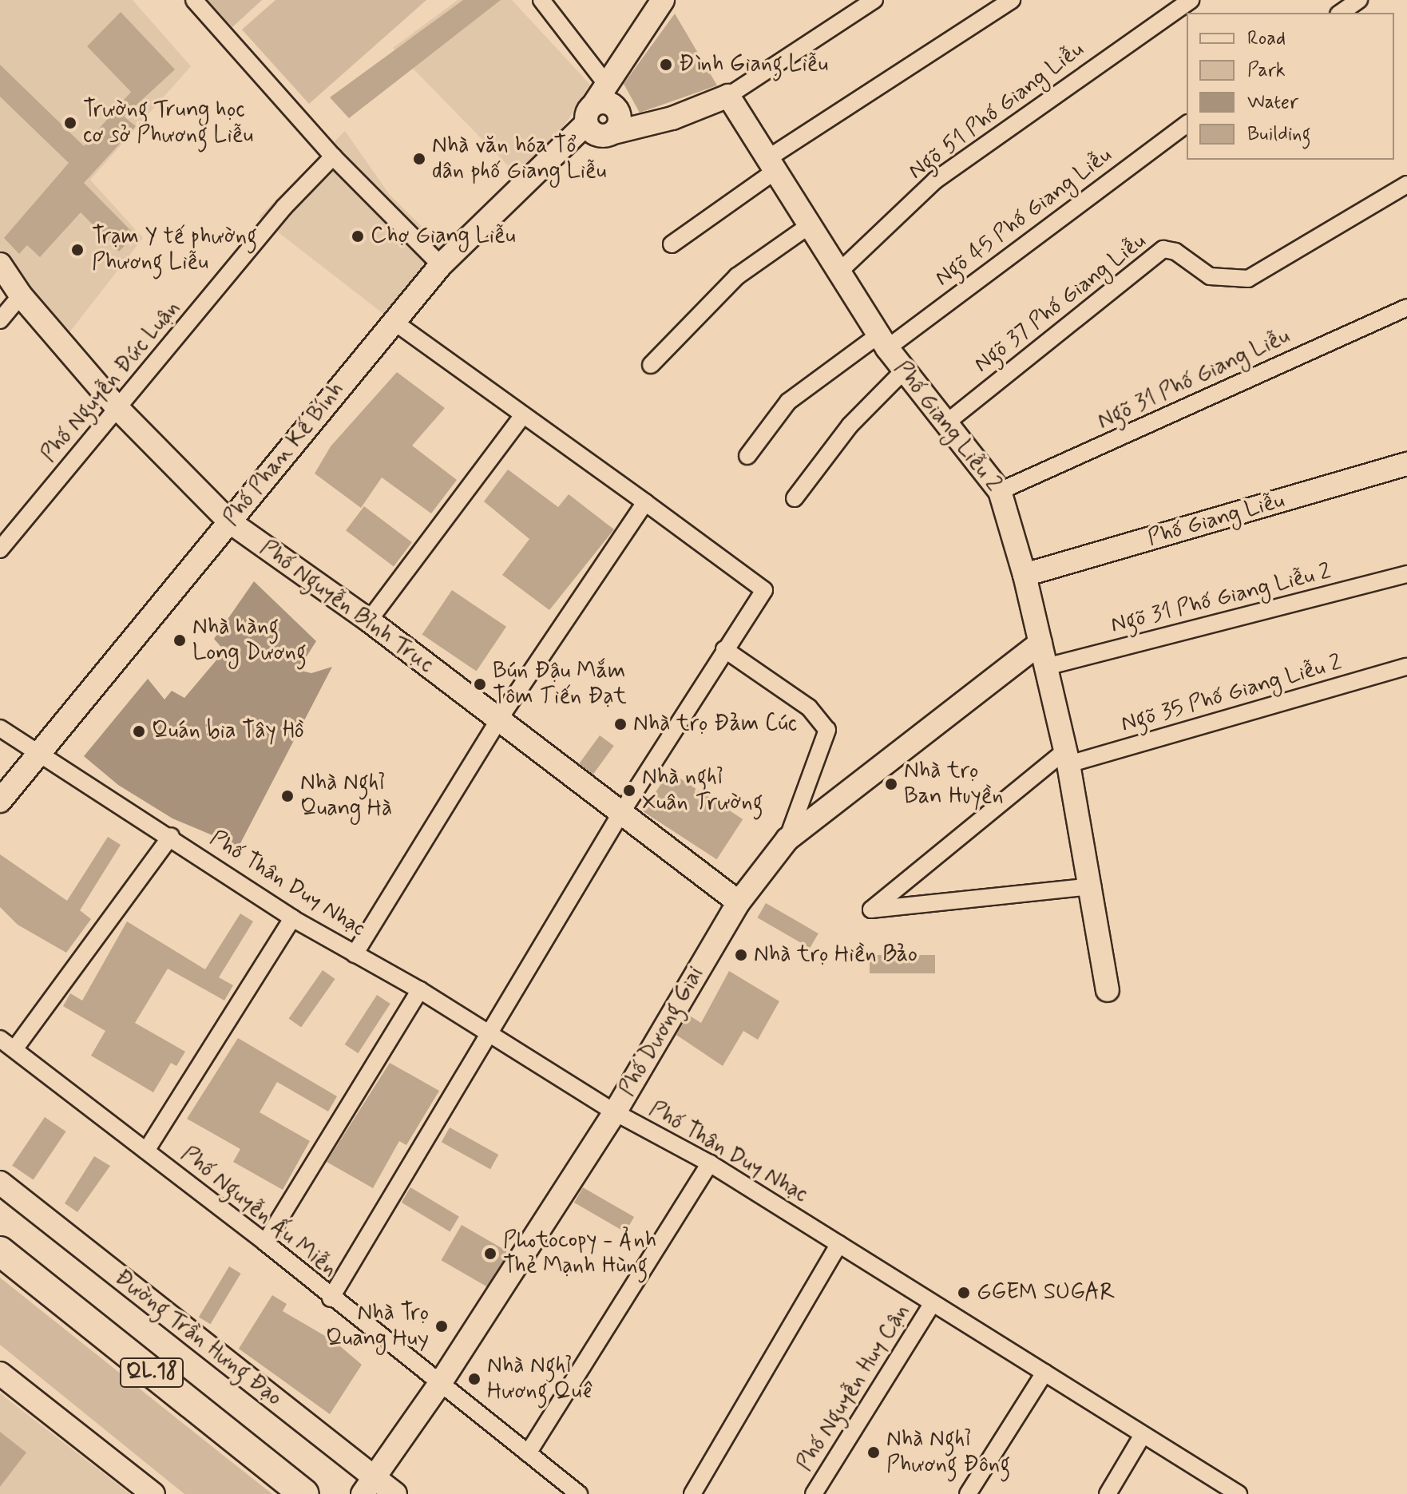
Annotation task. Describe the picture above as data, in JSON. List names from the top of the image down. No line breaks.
{"streets":{"highway":["QL.18"],"main road":["Phố Giang Liễu 2","Phố Phan Kế Bính","Phố Giang Liễu","Phố Nguyễn Bỉnh Trục","Phố Dương Giai","Đường Trần Hưng Đạo"],"street":["Ngõ 51 Phố Giang Liễu","Ngõ 45 Phố Giang Liễu","Ngõ 37 Phố Giang Liễu","Ngõ 31 Phố Giang Liễu","Phố Nguyễn Đức Luận","Ngõ 31 Phố Giang Liễu 2","Ngõ 35 Phố Giang Liễu 2","Phố Thân Duy Nhạc","Phố Nguyễn Ấu Miễn","Phố Nguyễn Huy Cận"]},"crossings":[["Ngõ 51 Phố Giang Liễu","Phố Giang Liễu 2"],["Ngõ 45 Phố Giang Liễu","Phố Giang Liễu 2"],["Ngõ 37 Phố Giang Liễu","Phố Giang Liễu 2"],["Ngõ 31 Phố Giang Liễu","Phố Giang Liễu 2"],["Phố Nguyễn Đức Luận","Phố Nguyễn Bỉnh Trục"],["Phố Giang Liễu 2","Phố Giang Liễu"],["Phố Giang Liễu 2","Ngõ 31 Phố Giang Liễu 2"],["Phố Giang Liễu 2","Ngõ 35 Phố Giang Liễu 2"],["Phố Giang Liễu 2","Phố Dương Giai"],["Phố Phan Kế Bính","Phố Nguyễn Bỉnh Trục"],["Phố Phan Kế Bính","Phố Thân Duy Nhạc"],["Phố Nguyễn Bỉnh Trục","Phố Dương Giai"],["Phố Thân Duy Nhạc","Phố Dương Giai"],["Phố Thân Duy Nhạc","Phố Nguyễn Huy Cận"],["Phố Dương Giai","Phố Nguyễn Ấu Miễn"],["Phố Dương Giai","Đường Trần Hưng Đạo"]],"places":["Đình Giang Liễu","Trường Trung học cơ sở Phương Liễu","Nhà văn hóa Tổ dân phố Giang Liễu","Chợ Giang Liễu","Trạm Y tế phường Phương Liễu","Nhà hàng Long Dương","Bún Đậu Mắm Tôm Tiến Đạt","Nhà trọ Đảm Cúc","Quán bia Tây Hồ","Nhà trọ Ban Huyền","Nhà nghỉ Xuân Trường","Nhà Nghỉ Quang Hà","Nhà trọ Hiền Bảo","Photocopy - Ảnh Thẻ Mạnh Hùng","GGEM SUGAR","Nhà Trọ Quang Huy","Nhà Nghỉ Hương Quê","Nhà Nghỉ Phương Đông"],"legend":["Road","Park","Water","Building"]}
